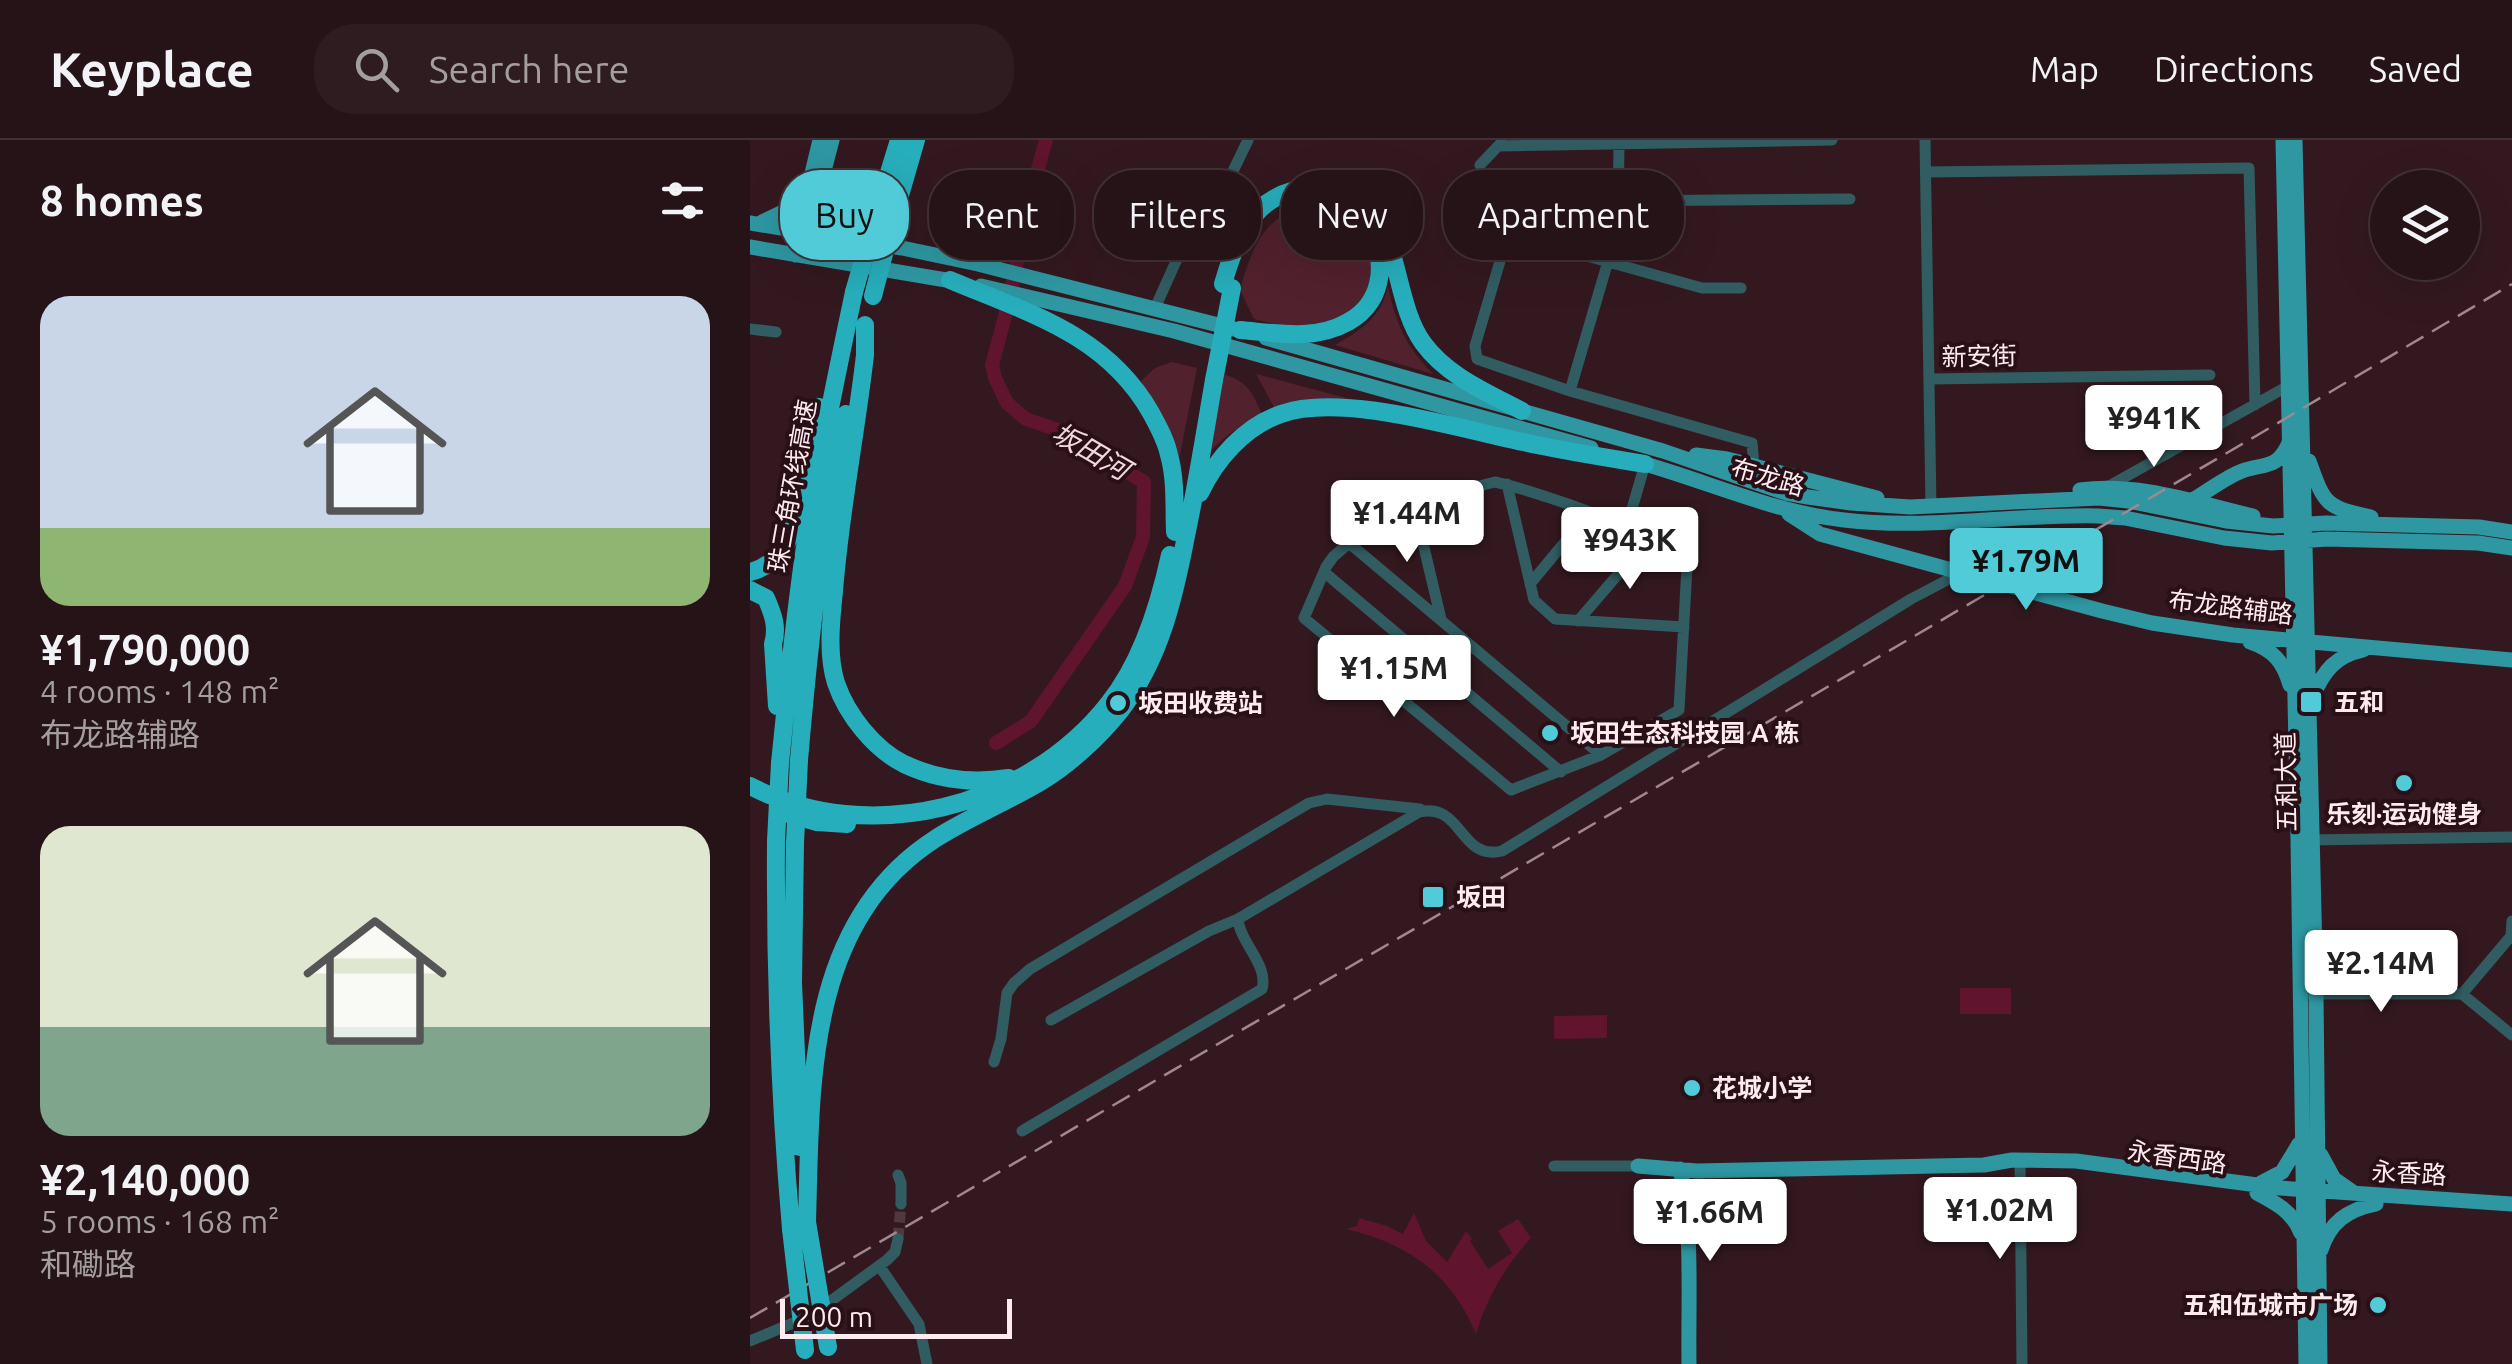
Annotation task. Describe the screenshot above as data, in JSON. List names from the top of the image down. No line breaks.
{"streets":{"highway":["珠三角环线高速"],"main road":["布龙路","布龙路辅路","五和大道","永香西路","永香路"],"street":["新安街"]},"crossings":[["布龙路","布龙路辅路"],["布龙路","五和大道"],["布龙路辅路","五和大道"],["五和大道","永香西路"],["五和大道","永香路"],["永香西路","永香路"]],"water":["坂田河"],"places":{"transit":["五和","坂田"],"other":["坂田收费站","坂田生态科技园 A 栋","乐刻·运动健身","花城小学","五和伍城市广场"]},"scale_bar":"200 m","page":{"header":"Keyplace","search":"Search here","nav":["Map","Directions","Saved"],"heading":"8 homes","chip":["Buy","Rent","Filters","New","Apartment"],"list":[{"name":"¥1,790,000","note":"4 rooms · 148 m² · 布龙路辅路"},{"name":"¥2,140,000","note":"5 rooms · 168 m² · 和磡路"}],"price":["¥941K","¥1.44M","¥943K","¥1.79M","¥1.15M","¥2.14M","¥1.02M","¥1.66M"],"scale":"200 m"}}
